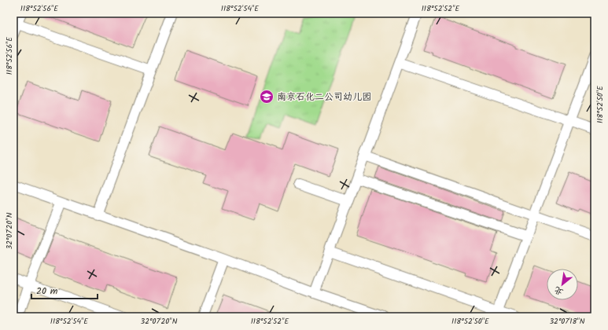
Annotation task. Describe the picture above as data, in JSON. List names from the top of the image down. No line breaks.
{"places":{"school or university":["南京石化二公司幼儿园"]},"scale_bar":"20 m","north":"bottom left","coordinates":["118°52'56\"E","118°52'54\"E","118°52'52\"E","118°52'50\"E","32°07'20\"N","32°07'18\"N"]}
